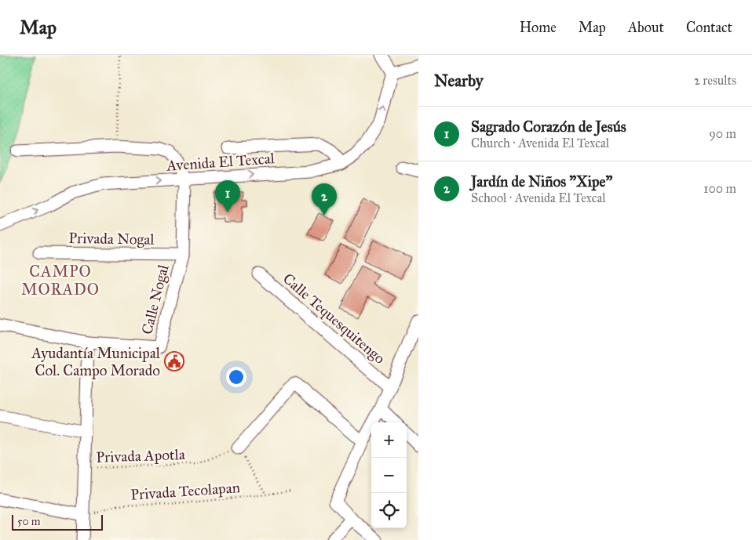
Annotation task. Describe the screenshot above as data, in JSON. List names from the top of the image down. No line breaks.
{"streets":{"street":["Avenida El Texcal","Privada Nogal","Calle Nogal","Calle Tequesquitengo"],"path":["Privada Apotla","Privada Tecolapan"]},"crossings":[["Avenida El Texcal","Calle Nogal"],["Privada Nogal","Calle Nogal"]],"one_way":["Avenida El Texcal"],"districts":["CAMPO MORADO"],"places":{"public building":["Ayudantía Municipal Col. Campo Morado"]},"scale_bar":"50 m","page":{"header":"Map","nav":["Home","Map","About","Contact"],"heading":["Nearby","2 results"],"list":[{"mark":"1","name":"Sagrado Corazón de Jesús","note":"Church · Avenida El Texcal","value":"90 m"},{"mark":"2","name":"Jardín de Niños \"Xipe\"","note":"School · Avenida El Texcal","value":"100 m"}],"pins":["1","2"],"map_buttons":["+","−"],"scale":"50 m"}}
